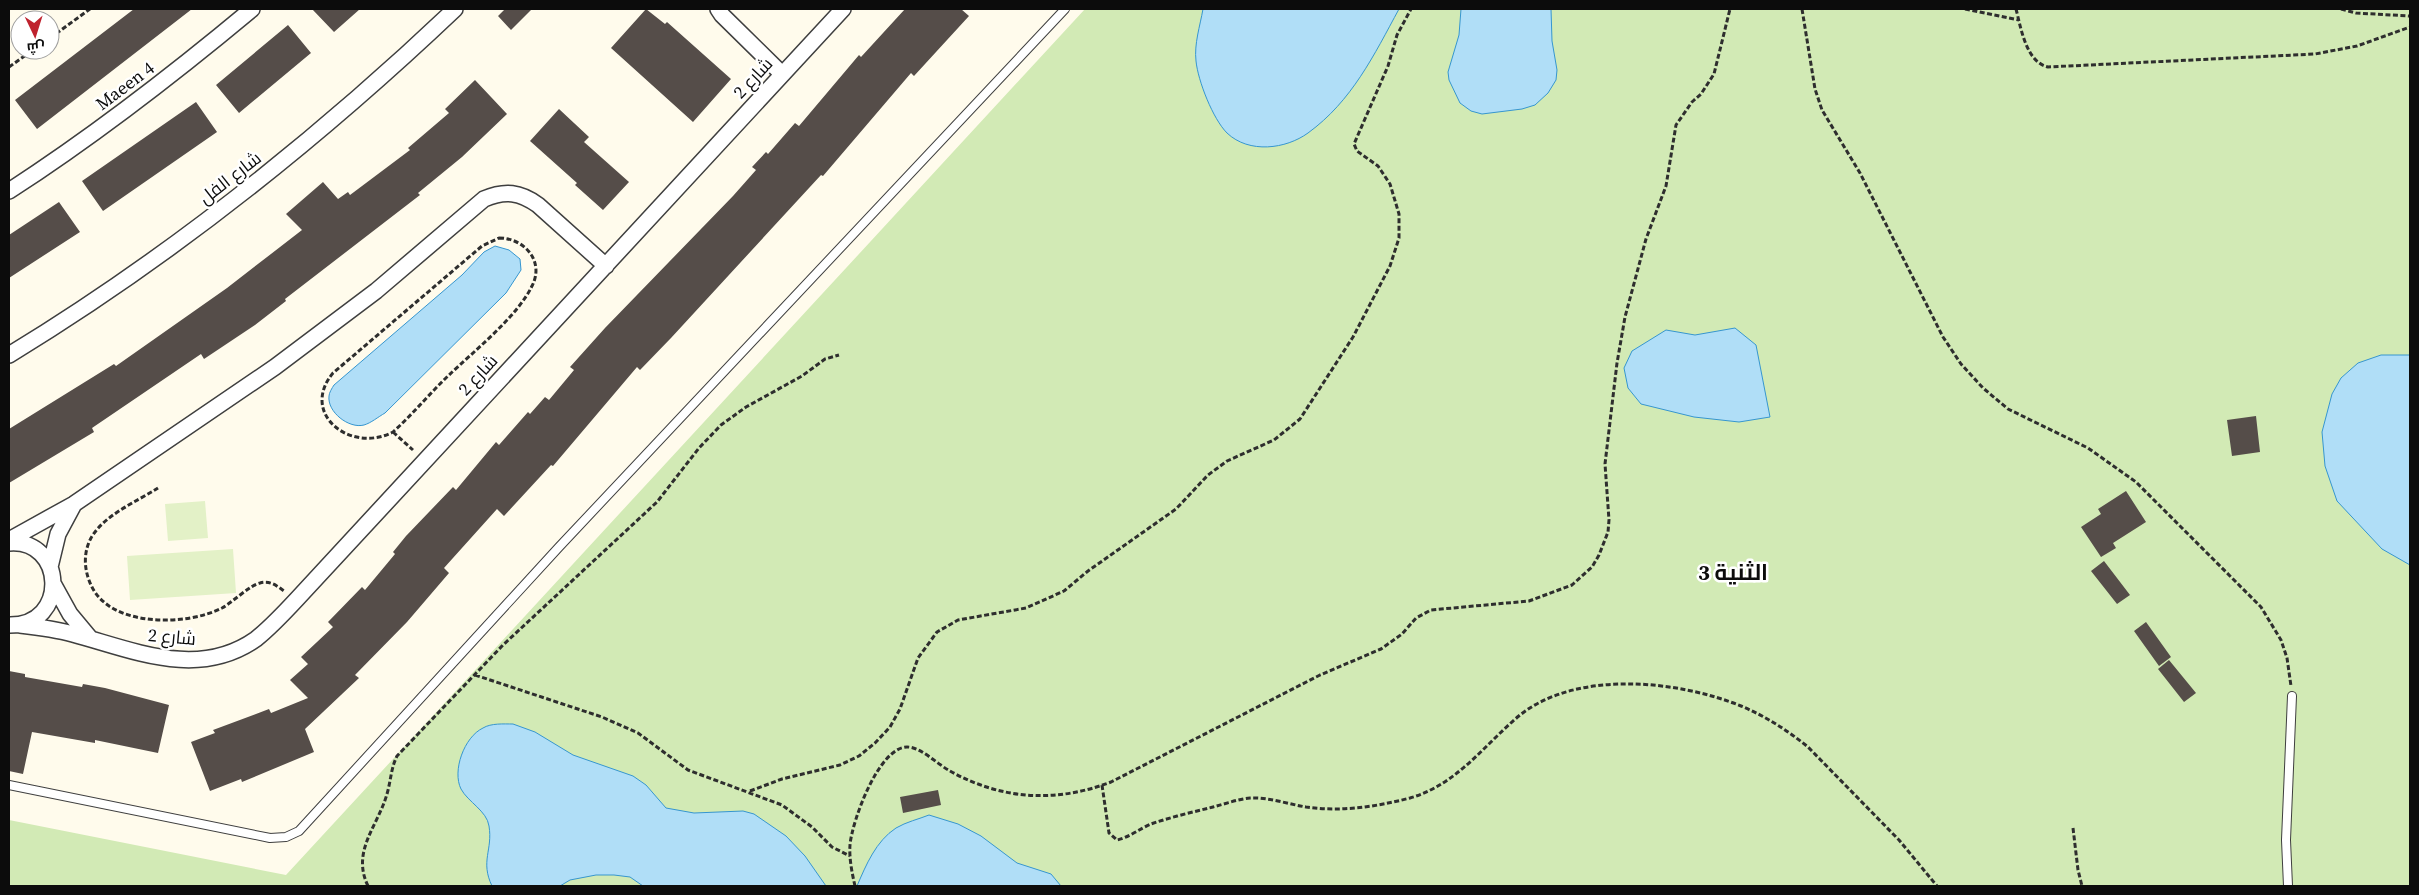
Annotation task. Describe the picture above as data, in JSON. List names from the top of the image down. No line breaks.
{"streets":{"street":["شارع 2","Maeen 4","شارع الفل"]},"districts":["الثنية 3"],"north":"bottom"}
